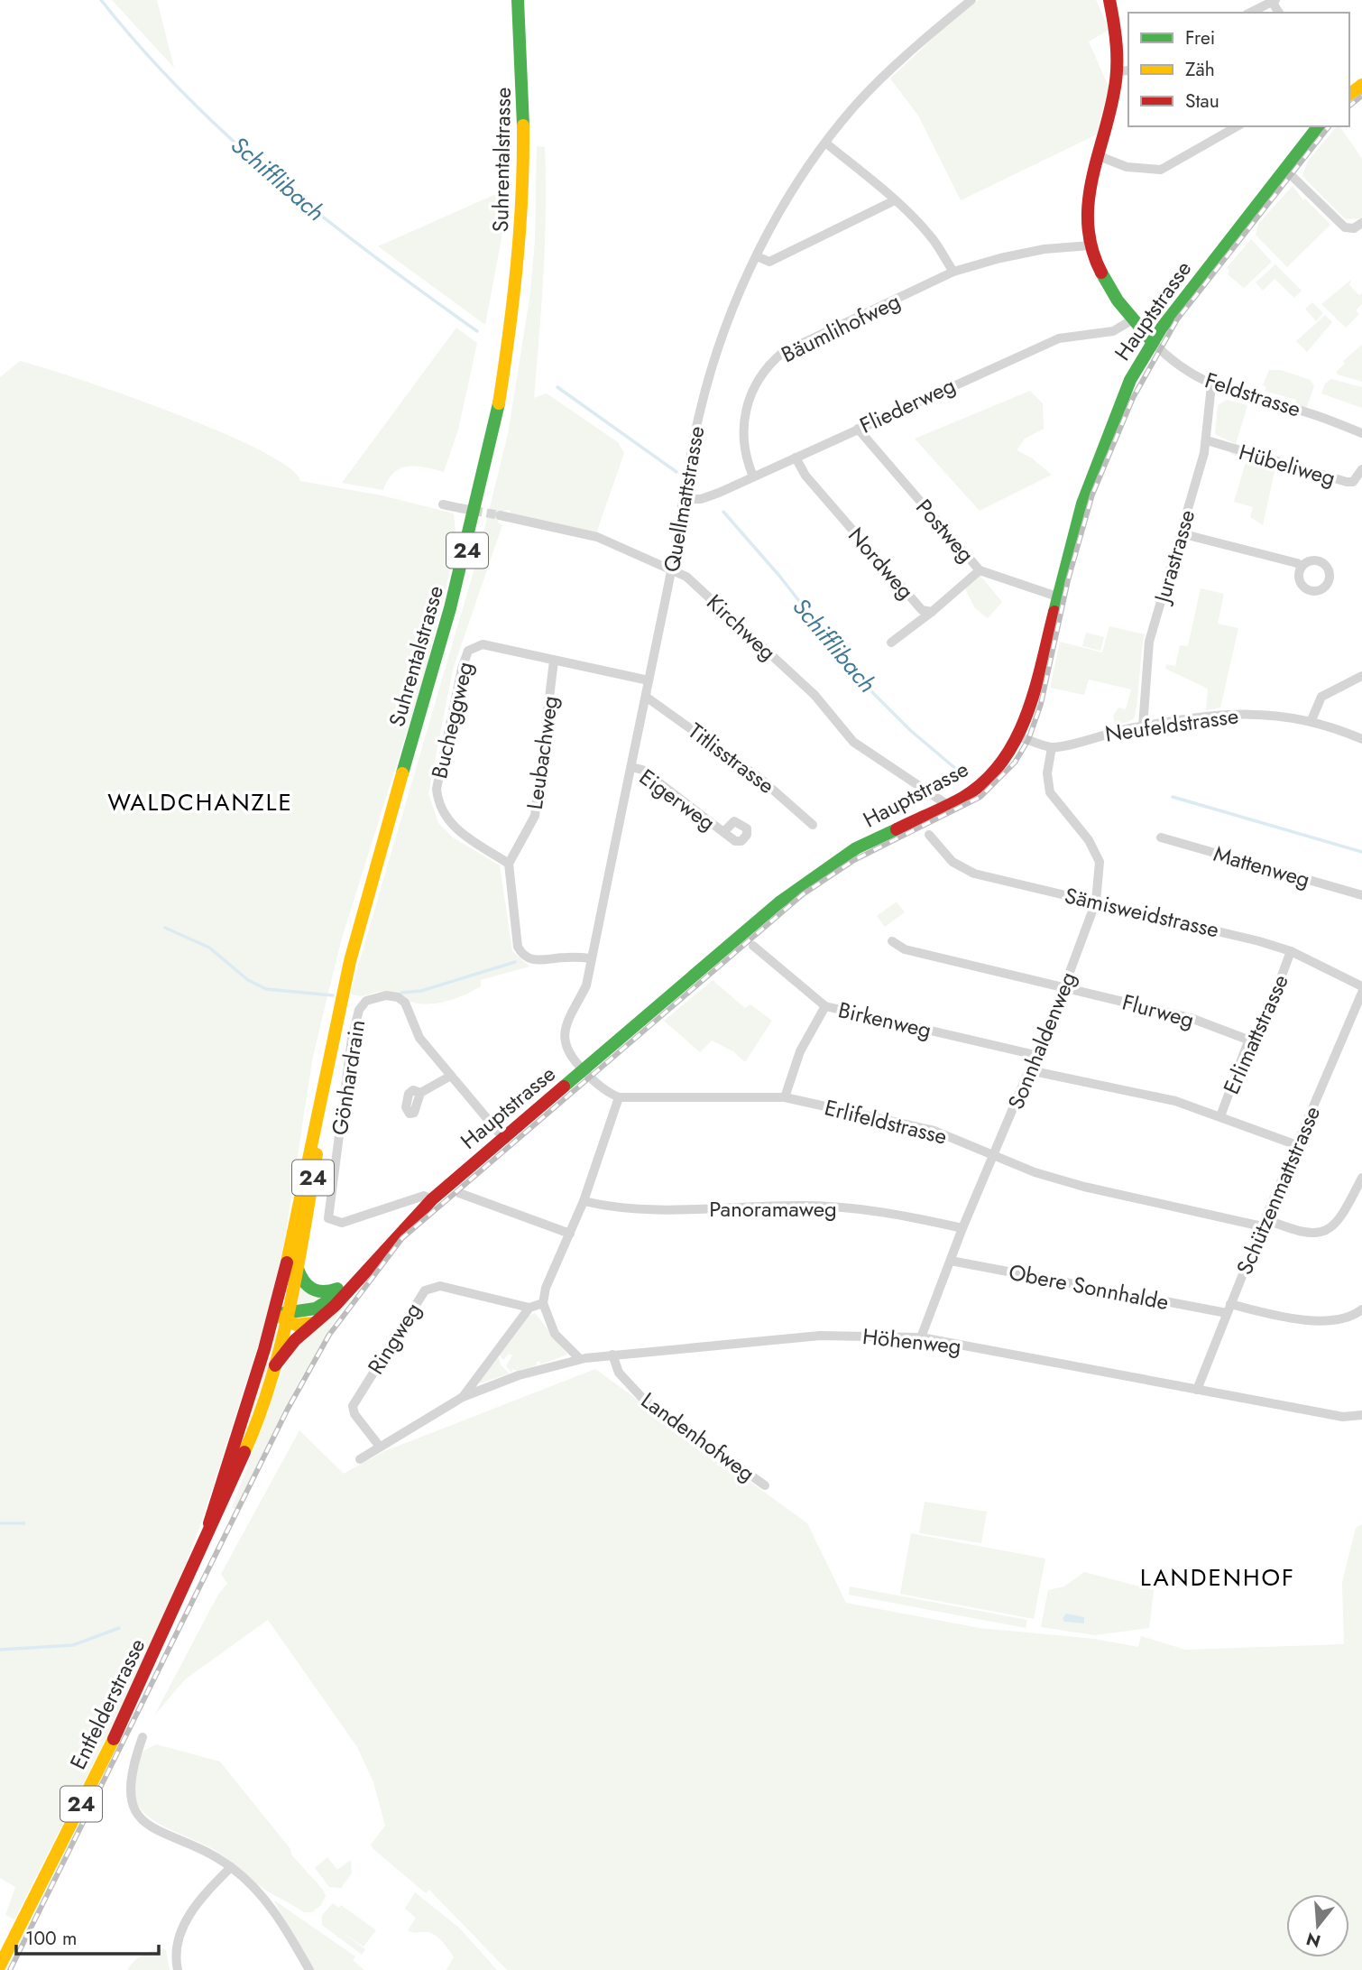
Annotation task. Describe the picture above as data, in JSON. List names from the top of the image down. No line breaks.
{"streets":{"main road":["Suhrentalstrasse","Hauptstrasse","24","Entfelderstrasse"],"street":["Bäumlihofweg","Feldstrasse","Fliederweg","Hübeliweg","Quellmattstrasse","Postweg","Jurastrasse","Nordweg","Kirchweg","Bucheggweg","Neufeldstrasse","Leubachweg","Titlisstrasse","Eigerweg","Mattenweg","Sämisweidstrasse","Flurweg","Birkenweg","Erlimattstrasse","Sonnhaldenweg","Gönhardrain","Erlifeldstrasse","Schützenmattstrasse","Panoramaweg","Obere Sonnhalde","Ringweg","Höhenweg","Landenhofweg"]},"crossings":[["Suhrentalstrasse","Entfelderstrasse"],["Hauptstrasse","Feldstrasse"],["Hauptstrasse","Quellmattstrasse"],["Hauptstrasse","Postweg"],["Hauptstrasse","Kirchweg"],["Hauptstrasse","Gönhardrain"],["Bäumlihofweg","Fliederweg"],["Feldstrasse","Jurastrasse"],["Fliederweg","Quellmattstrasse"],["Fliederweg","Postweg"],["Fliederweg","Nordweg"],["Hübeliweg","Jurastrasse"],["Quellmattstrasse","Kirchweg"],["Quellmattstrasse","Bucheggweg"],["Quellmattstrasse","Titlisstrasse"],["Quellmattstrasse","Eigerweg"],["Postweg","Nordweg"],["Jurastrasse","Neufeldstrasse"],["Bucheggweg","Leubachweg"],["Neufeldstrasse","Sonnhaldenweg"],["Sämisweidstrasse","Erlimattstrasse"],["Sämisweidstrasse","Sonnhaldenweg"],["Flurweg","Erlimattstrasse"],["Flurweg","Sonnhaldenweg"],["Birkenweg","Sonnhaldenweg"],["Sonnhaldenweg","Erlifeldstrasse"],["Sonnhaldenweg","Panoramaweg"],["Sonnhaldenweg","Obere Sonnhalde"],["Sonnhaldenweg","Höhenweg"],["Erlifeldstrasse","Schützenmattstrasse"],["Schützenmattstrasse","Obere Sonnhalde"],["Schützenmattstrasse","Höhenweg"],["Höhenweg","Landenhofweg"]],"districts":["WALDCHANZLE","LANDENHOF"],"water":["Schifflibach"],"legend":["Frei","Zäh","Stau"],"scale_bar":"100 m","north":"bottom"}
